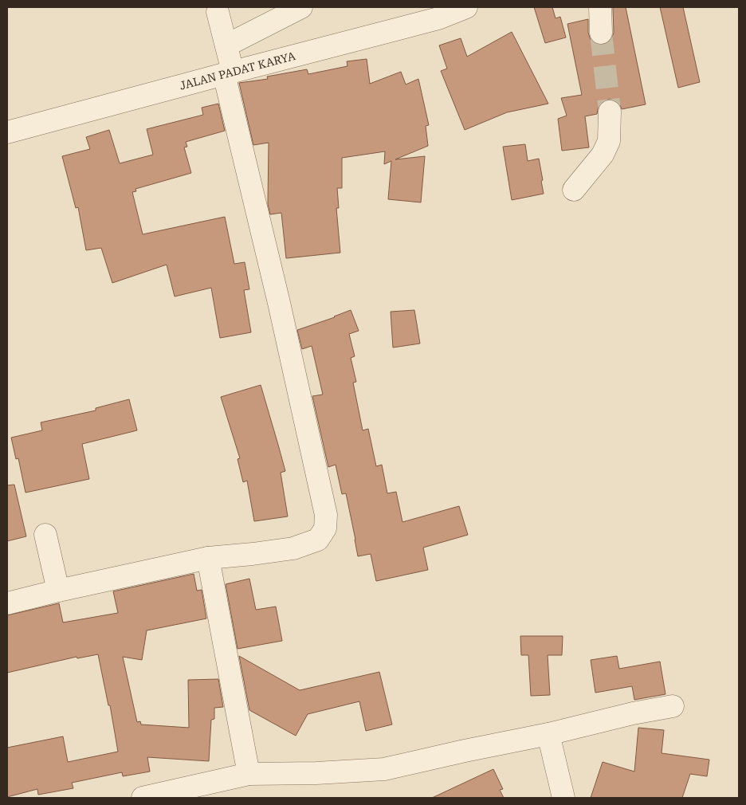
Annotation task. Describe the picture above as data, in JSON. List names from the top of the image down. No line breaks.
{"streets":{"street":["JALAN PADAT KARYA"]}}
